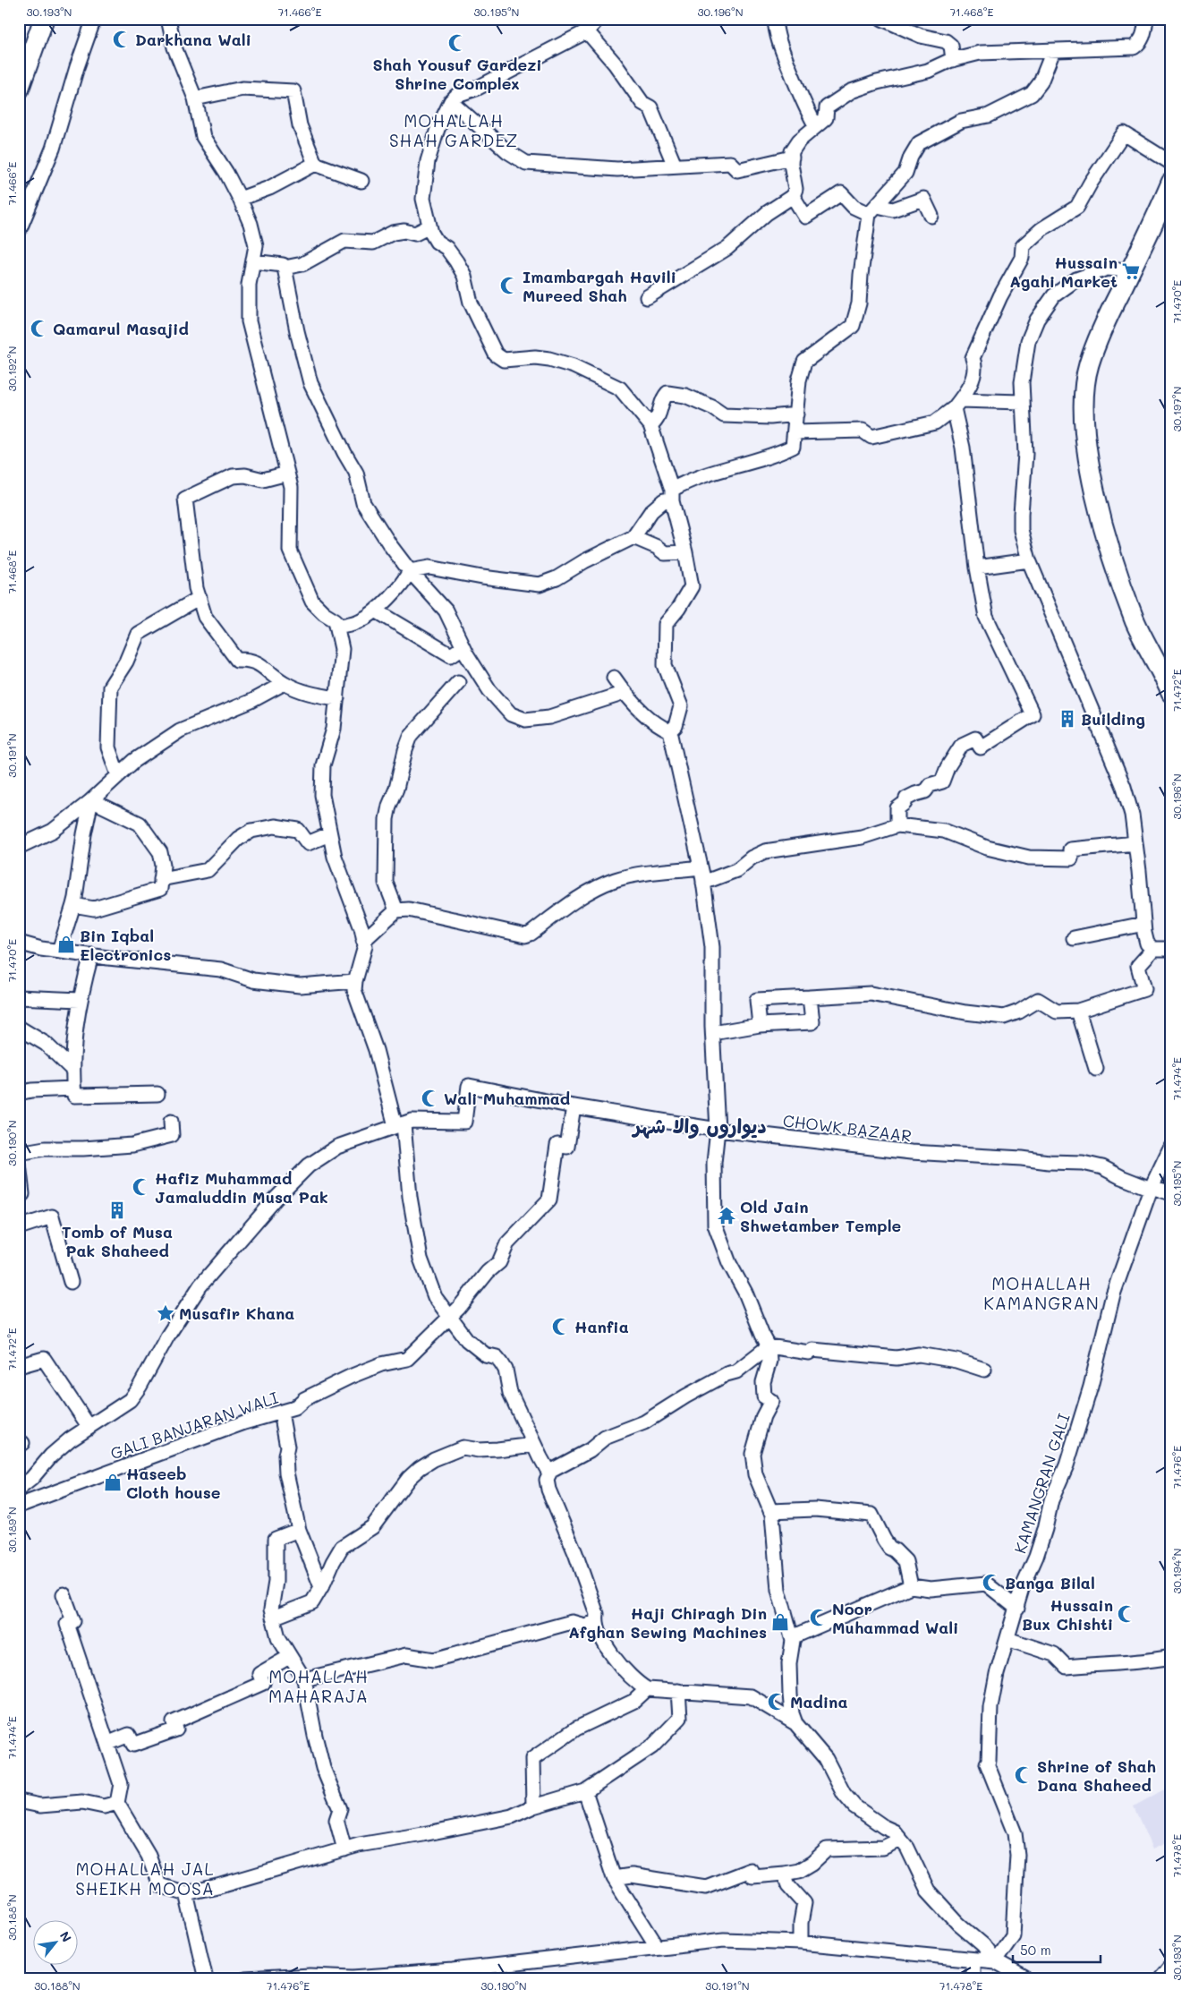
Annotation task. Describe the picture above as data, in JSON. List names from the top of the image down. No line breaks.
{"streets":{"street":["CHOWK BAZAAR","GALI BANJARAN WALI","KAMANGRAN GALI"]},"crossings":[["CHOWK BAZAAR","GALI BANJARAN WALI"],["CHOWK BAZAAR","KAMANGRAN GALI"]],"districts":["MOHALLAH SHAH GARDEZ","دیواروں والا شہر","MOHALLAH KAMANGRAN","MOHALLAH MAHARAJA","MOHALLAH JAL SHEIKH MOOSA"],"places":{"mosque":["Darkhana Wali","Shah Yousuf Gardezi Shrine Complex","Imambargah Havili Mureed Shah","Qamarul Masajid","Wali Muhammad","Hafiz Muhammad Jamaluddin Musa Pak","Hanfia","Banga Bilal","Hussain Bux Chishti","Noor Muhammad Wali","Madina","Shrine of Shah Dana Shaheed"],"supermarket":["Hussain Agahi Market"],"building":["Building","Tomb of Musa Pak Shaheed"],"shop":["Bin Iqbal Electronics","Haseeb Cloth house","Haji Chiragh Din Afghan Sewing Machines"],"temple":["Old Jain Shwetamber Temple"],"place":["Musafir Khana"]},"scale_bar":"50 m","north":"top right","coordinates":["30.193°N","71.466°E","30.195°N","30.196°N","71.468°E","71.470°E","30.192°N","30.197°N","71.472°E","30.191°N","71.474°E","30.190°N","71.476°E","30.189°N","30.194°N","71.478°E","30.188°N"]}
